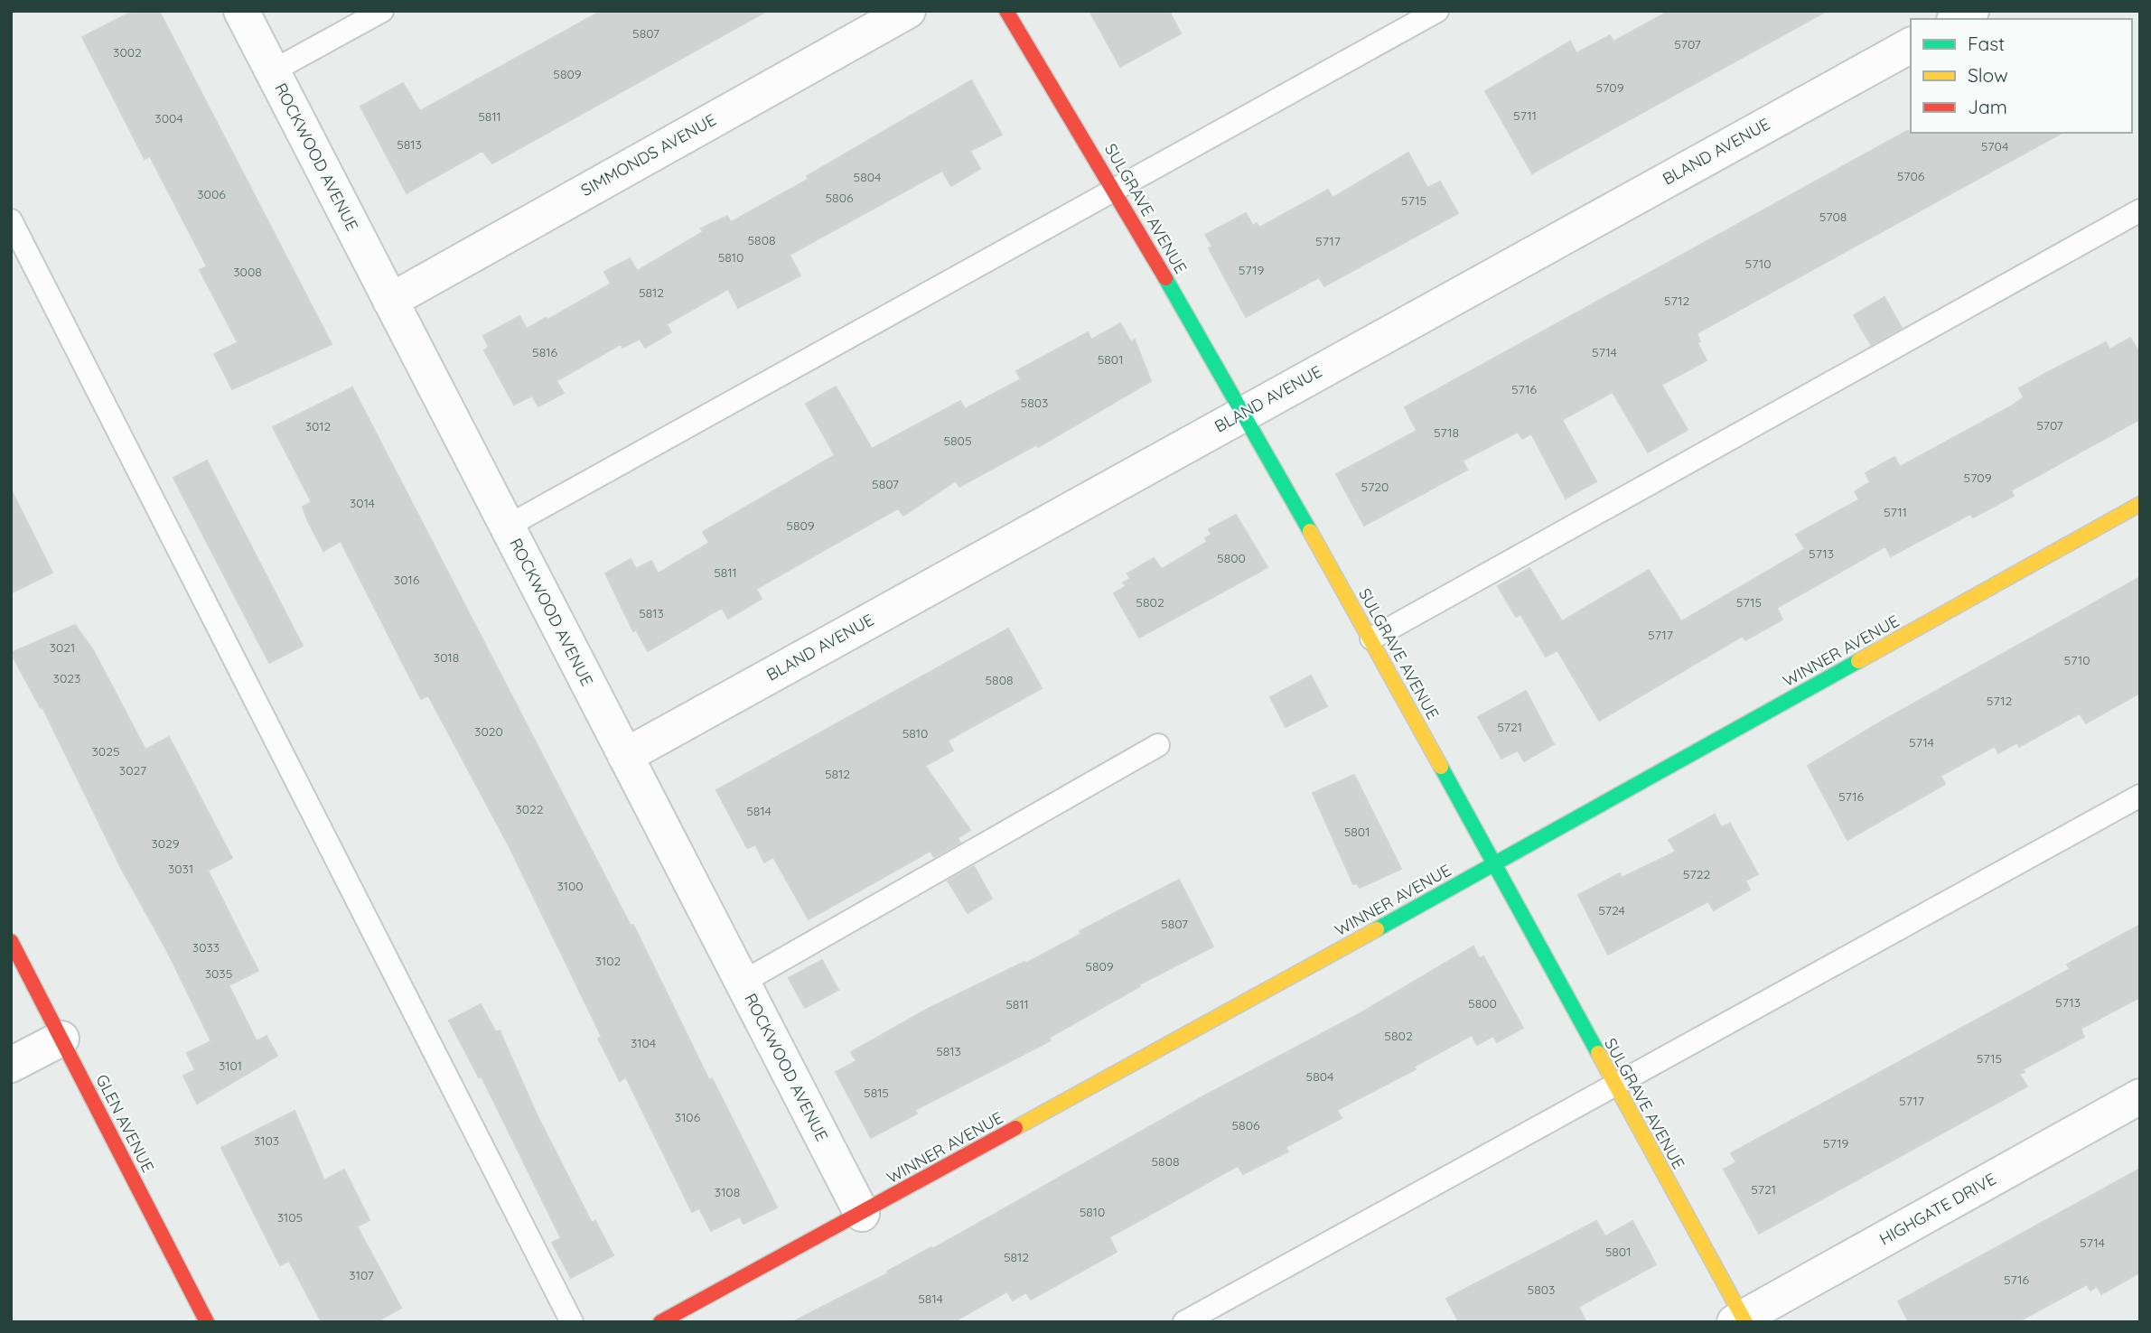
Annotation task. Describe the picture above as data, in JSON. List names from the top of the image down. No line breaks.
{"streets":{"street":["BLAND AVENUE","SIMMONDS AVENUE","ROCKWOOD AVENUE","SULGRAVE AVENUE","WINNER AVENUE","GLEN AVENUE","HIGHGATE DRIVE"]},"crossings":[["BLAND AVENUE","ROCKWOOD AVENUE"],["BLAND AVENUE","SULGRAVE AVENUE"],["SIMMONDS AVENUE","ROCKWOOD AVENUE"],["ROCKWOOD AVENUE","WINNER AVENUE"],["SULGRAVE AVENUE","WINNER AVENUE"],["SULGRAVE AVENUE","HIGHGATE DRIVE"]],"house_numbers":["5807","5707","3002","5809","5709","5711","5811","3004","5813","5704","5706","5804","3006","5806","5715","5708","5808","5717","5810","5710","5719","3008","5812","5712","5816","5714","5801","5716","5803","5707","3012","5718","5805","5709","5807","5720","3014","5711","5809","5713","5800","5811","3016","5802","5715","5813","5717","3021","3018","5710","3023","5808","5712","5721","3020","5810","5714","3025","3027","5812","5716","3022","5814","5801","3029","3031","5722","3100","5724","5807","3033","3102","5809","3035","5713","5800","5811","5802","3104","5813","5715","3101","5804","5815","5717","3106","5806","3103","5719","5808","5721","3108","5810","3105","5714","5801","5812","3107","5716","5803","5814"],"legend":["Fast","Slow","Jam"]}
